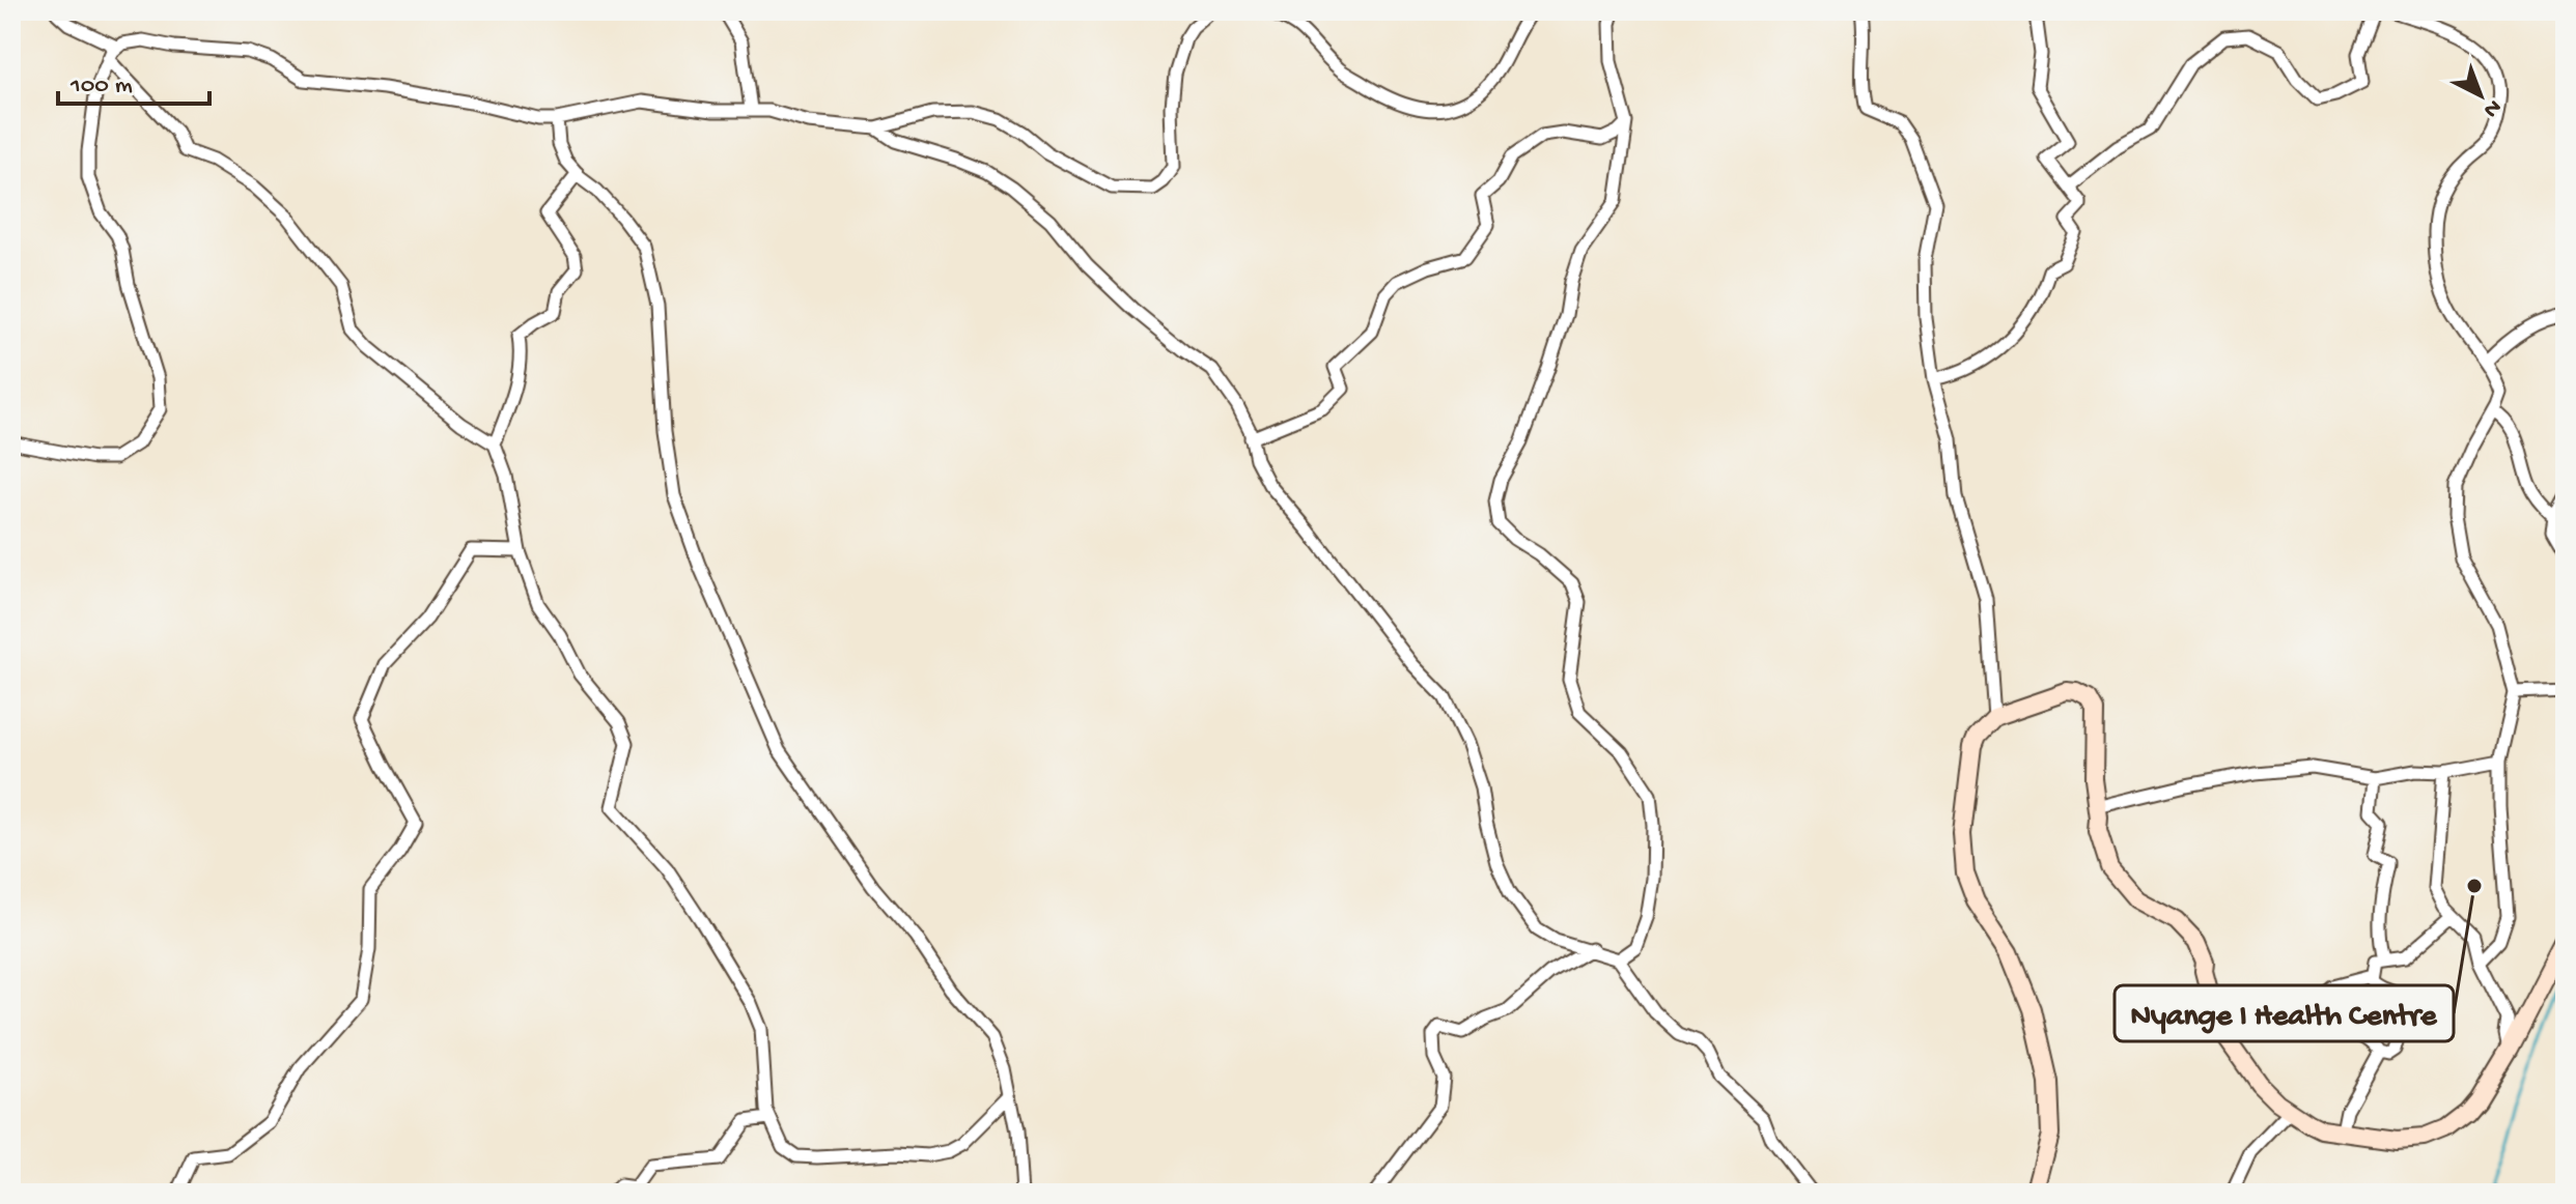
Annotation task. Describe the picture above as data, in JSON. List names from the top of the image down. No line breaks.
{"places":["Nyange I Health Centre"],"scale_bar":"100 m","north":"bottom right"}
